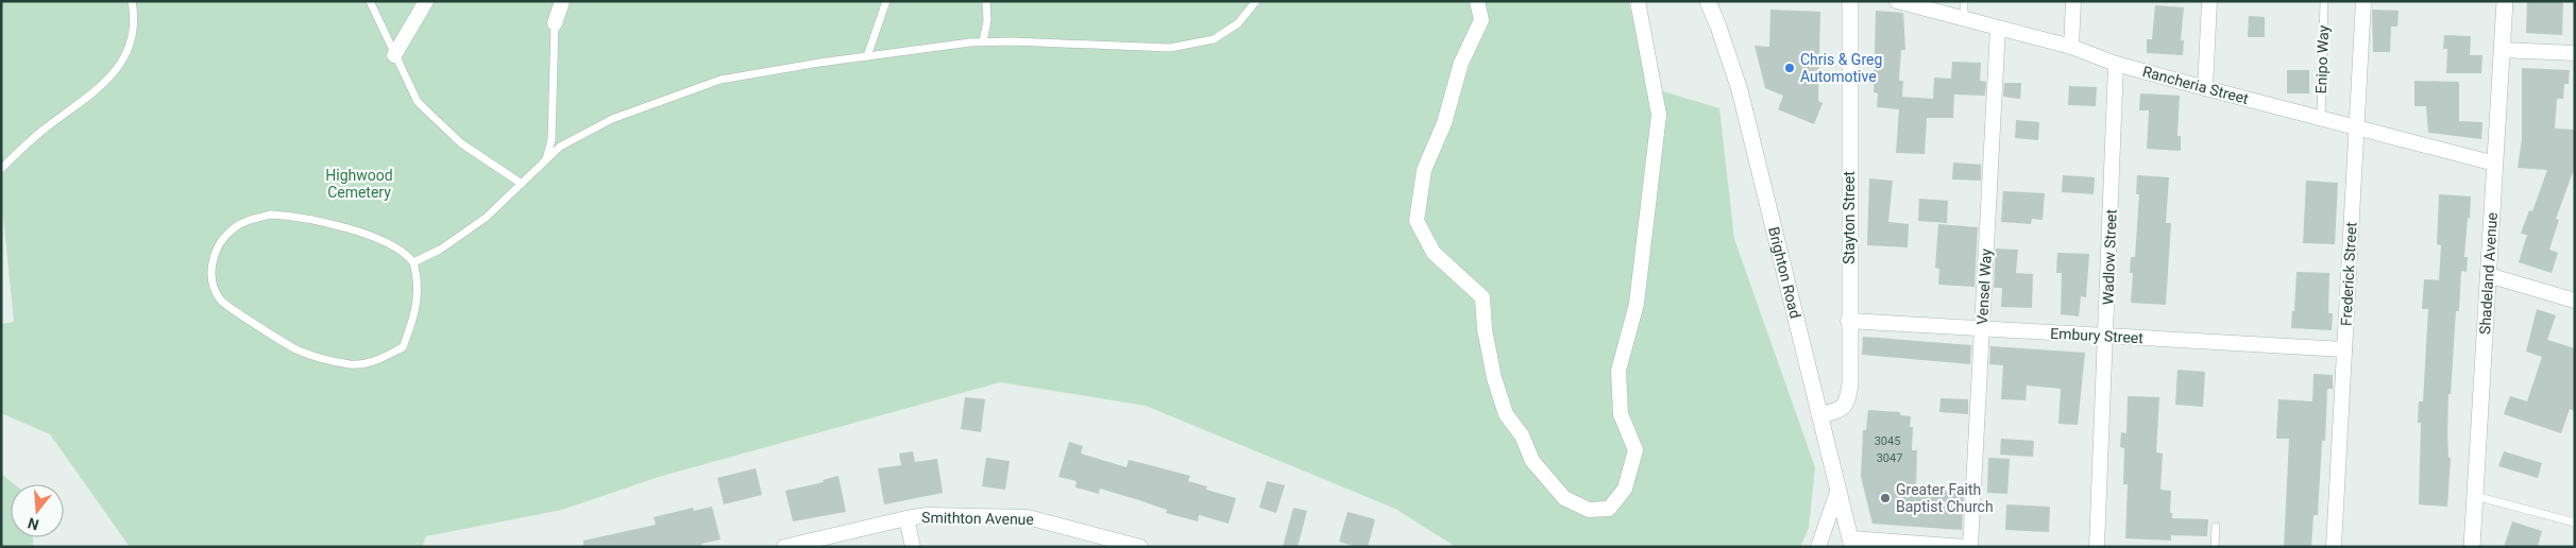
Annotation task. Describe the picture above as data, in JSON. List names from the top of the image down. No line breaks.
{"streets":{"street":["Rancheria Street","Stayton Street","Wadlow Street","Brighton Road","Frederick Street","Shadeland Avenue","Vensel Way","Embury Street","Smithton Avenue"],"lane":["Enipo Way"]},"crossings":[["Enipo Way","Rancheria Street"],["Rancheria Street","Wadlow Street"],["Rancheria Street","Frederick Street"],["Rancheria Street","Shadeland Avenue"],["Rancheria Street","Vensel Way"],["Stayton Street","Brighton Road"],["Stayton Street","Embury Street"],["Wadlow Street","Embury Street"],["Frederick Street","Embury Street"],["Vensel Way","Embury Street"]],"parks":["Highwood Cemetery"],"places":["Chris & Greg Automotive","Greater Faith Baptist Church"],"house_numbers":["3045","3047"],"north":"bottom"}
